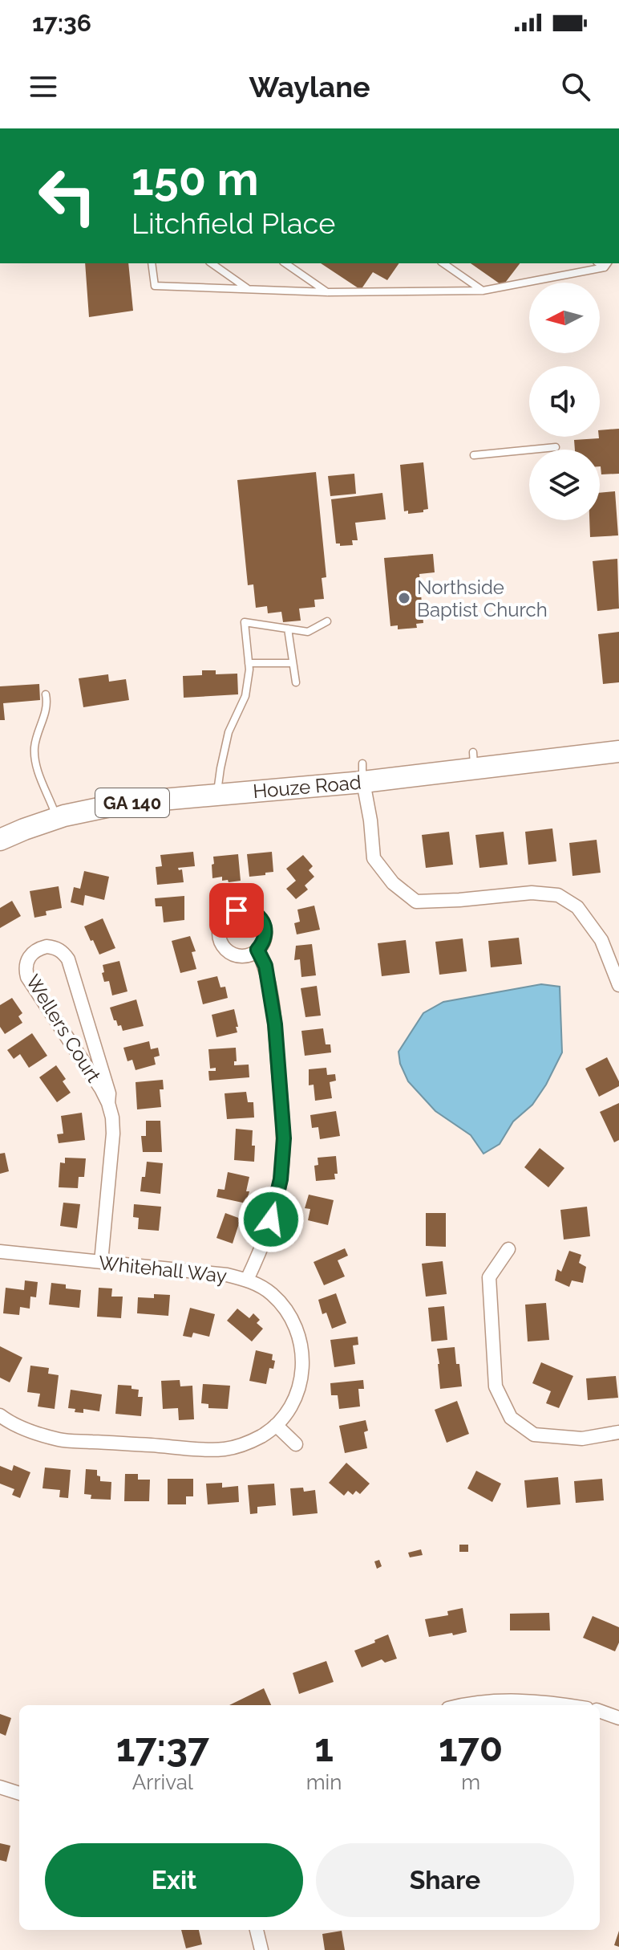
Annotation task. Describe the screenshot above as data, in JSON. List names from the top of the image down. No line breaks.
{"streets":{"main road":["Houze Road","GA 140"],"street":["Wellers Court","Whitehall Way"]},"crossings":[["Wellers Court","Whitehall Way"]],"places":["Northside Baptist Church"],"north":"left","page":{"status":"17:36","header":"Waylane","turn":["150 m","Litchfield Place"],"eta":["17:37","Arrival","1","min","170","m"],"buttons":["Exit","Share"]}}
